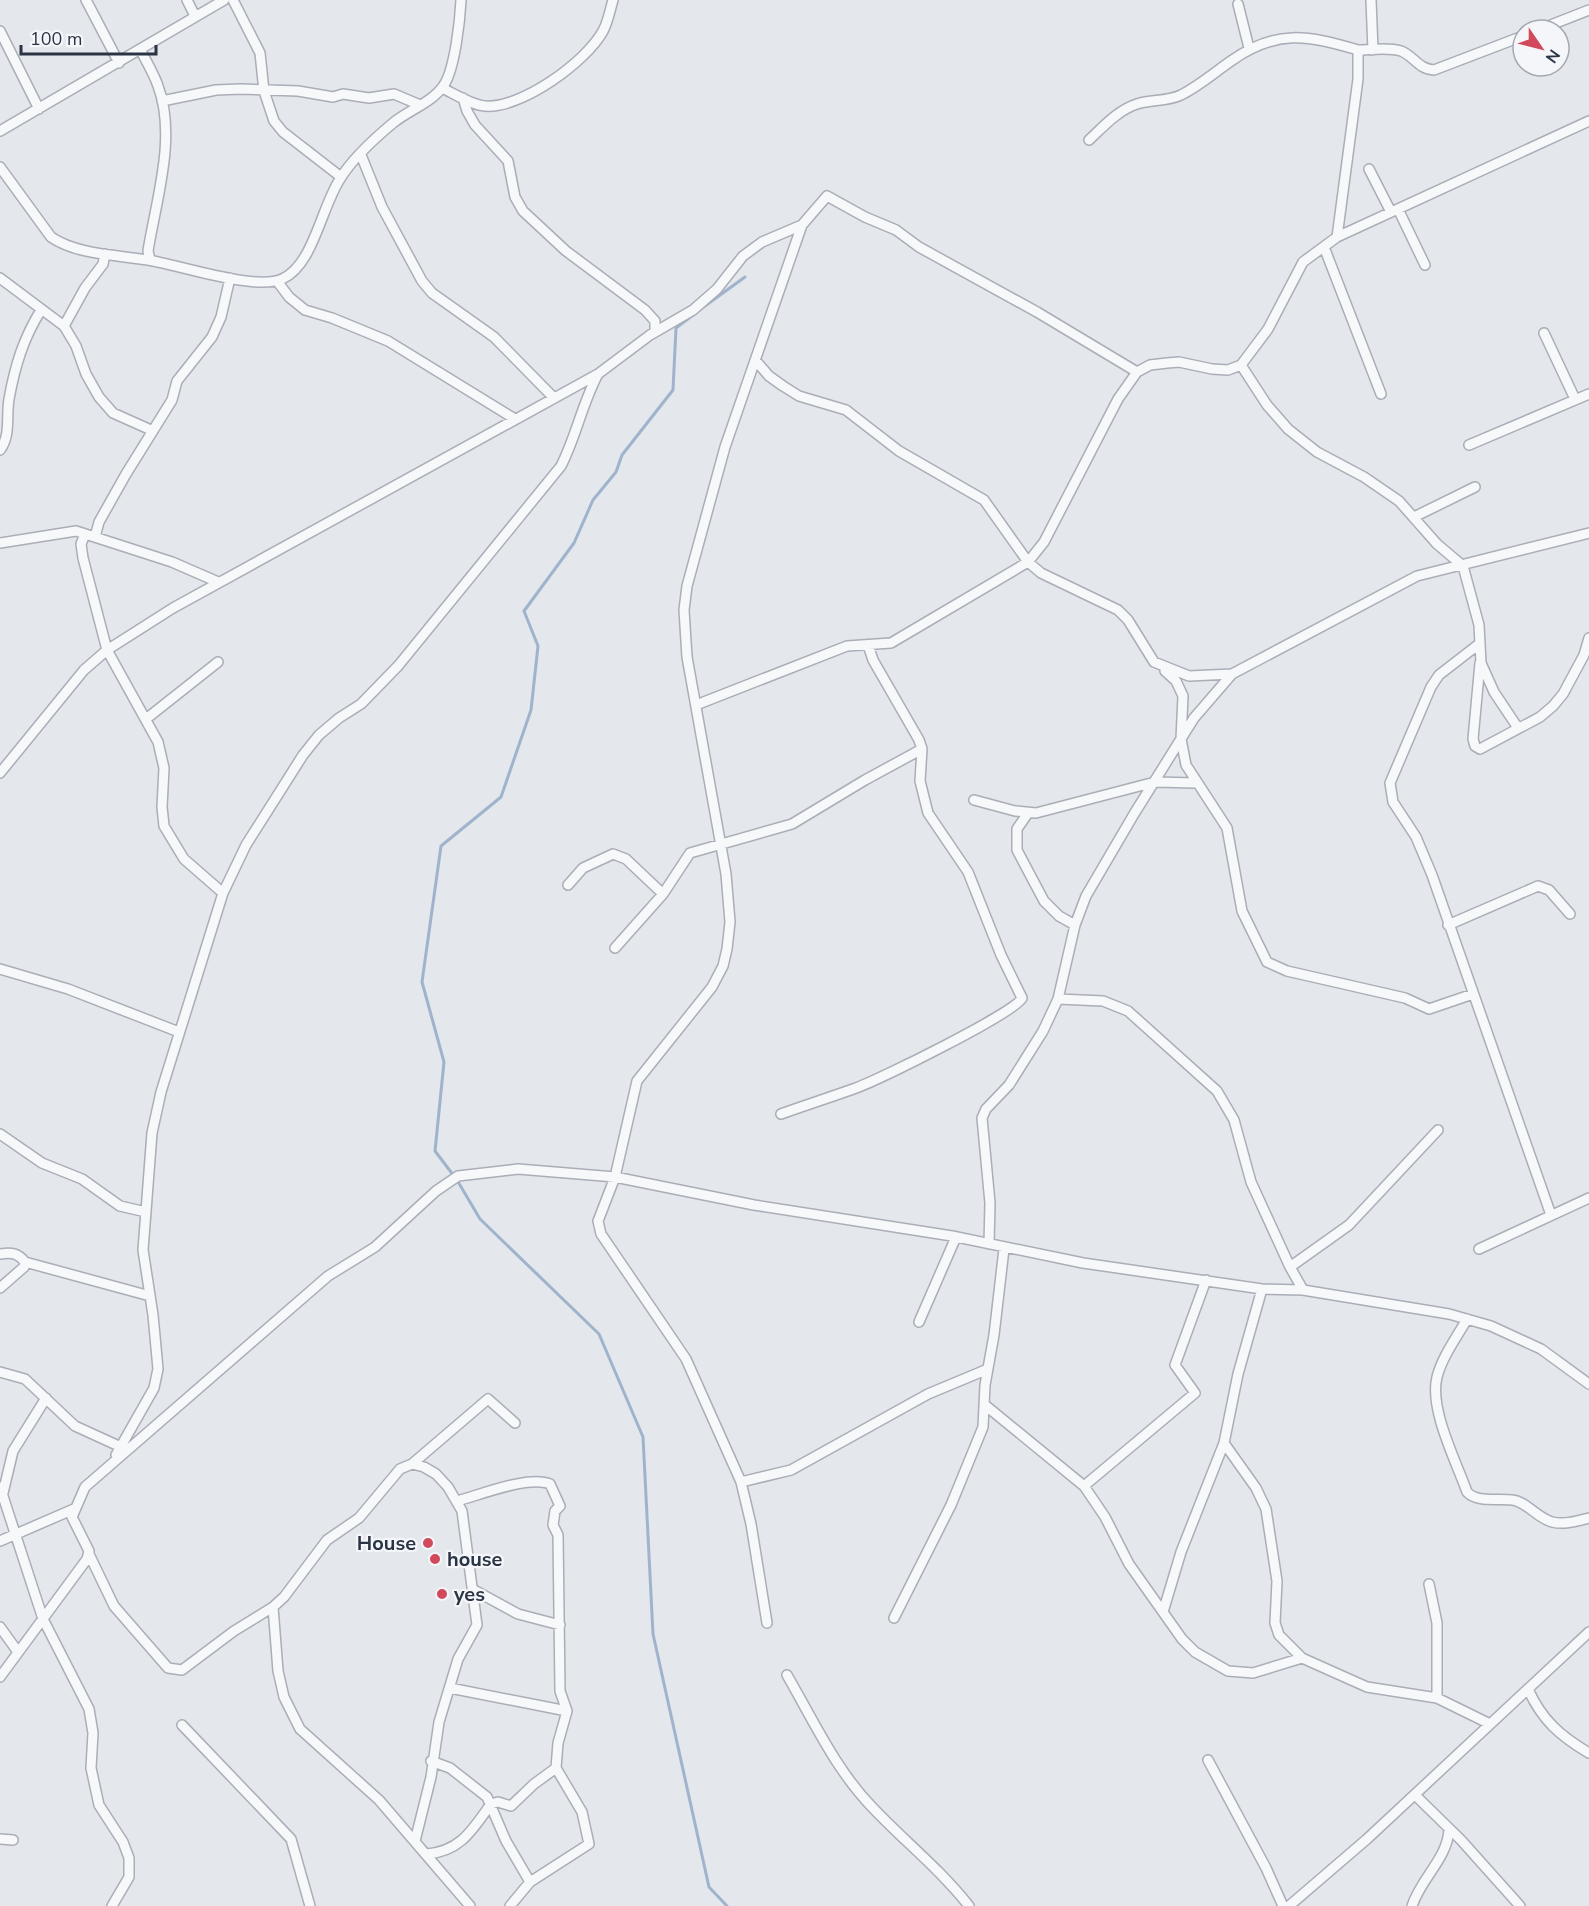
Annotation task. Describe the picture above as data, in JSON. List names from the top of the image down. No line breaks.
{"places":["House","house","yes"],"scale_bar":"100 m","north":"bottom right"}
